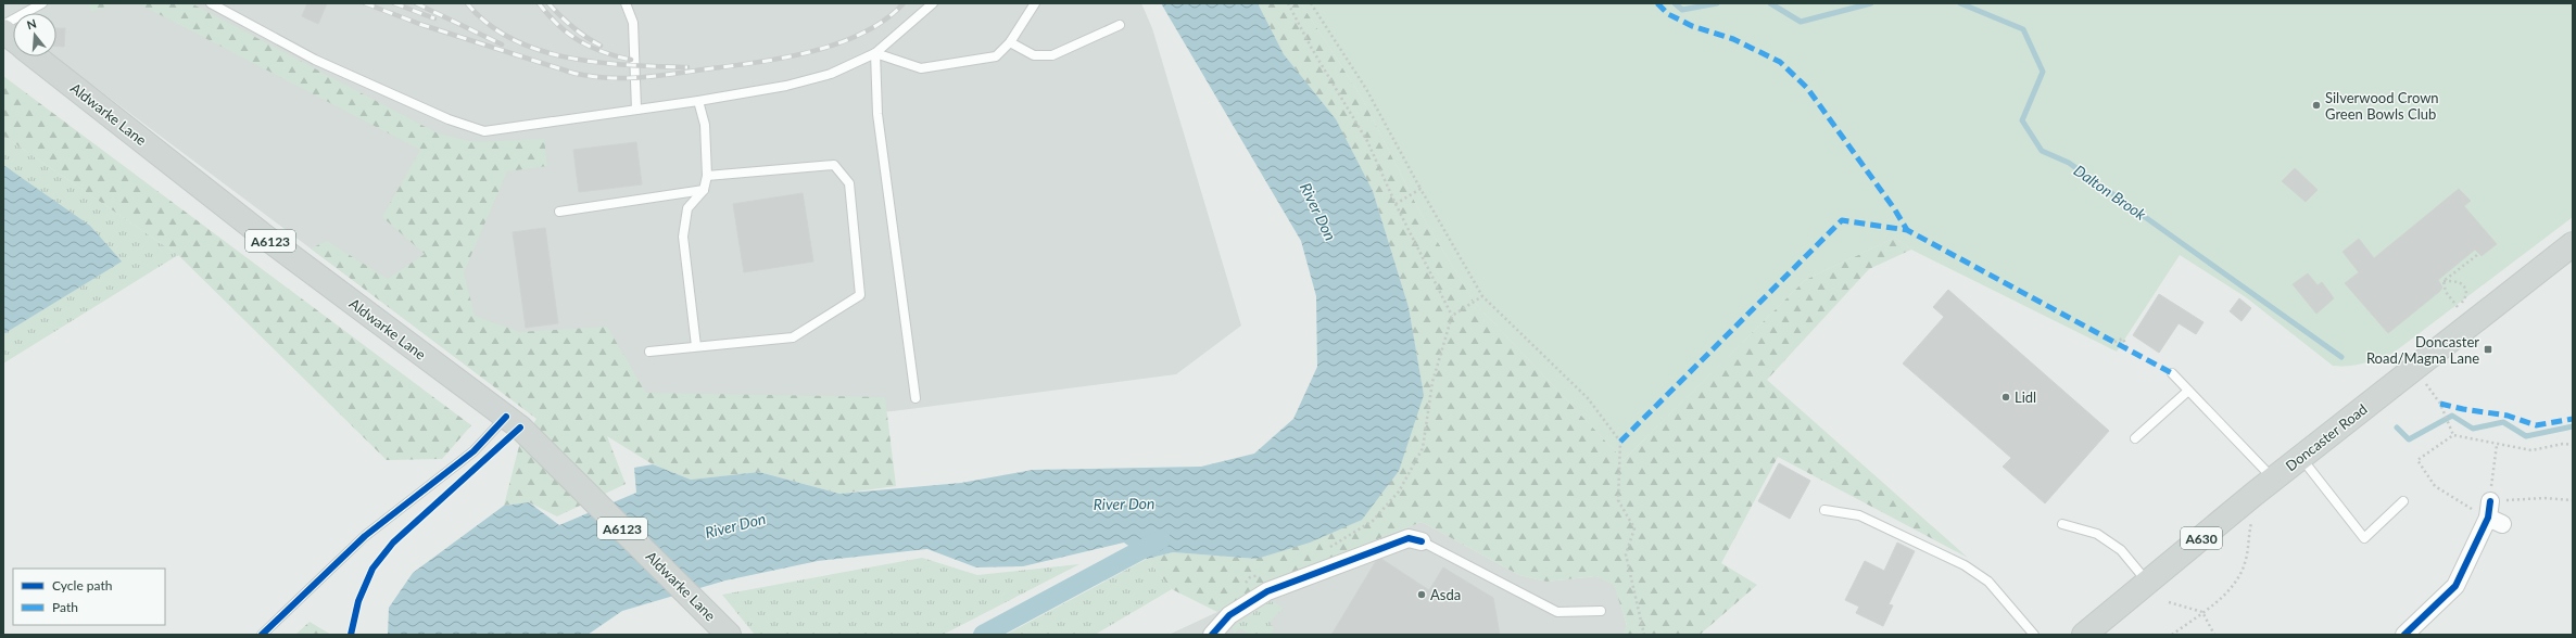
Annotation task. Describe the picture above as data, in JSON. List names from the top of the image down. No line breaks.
{"streets":{"main road":["Aldwarke Lane","A6123","Doncaster Road","A630"]},"water":["Dalton Brook","River Don"],"places":{"other":["Silverwood Crown Green Bowls Club","Lidl","Asda"],"transit":["Doncaster Road/Magna Lane"]},"legend":["Cycle path","Path"],"north":"top"}
